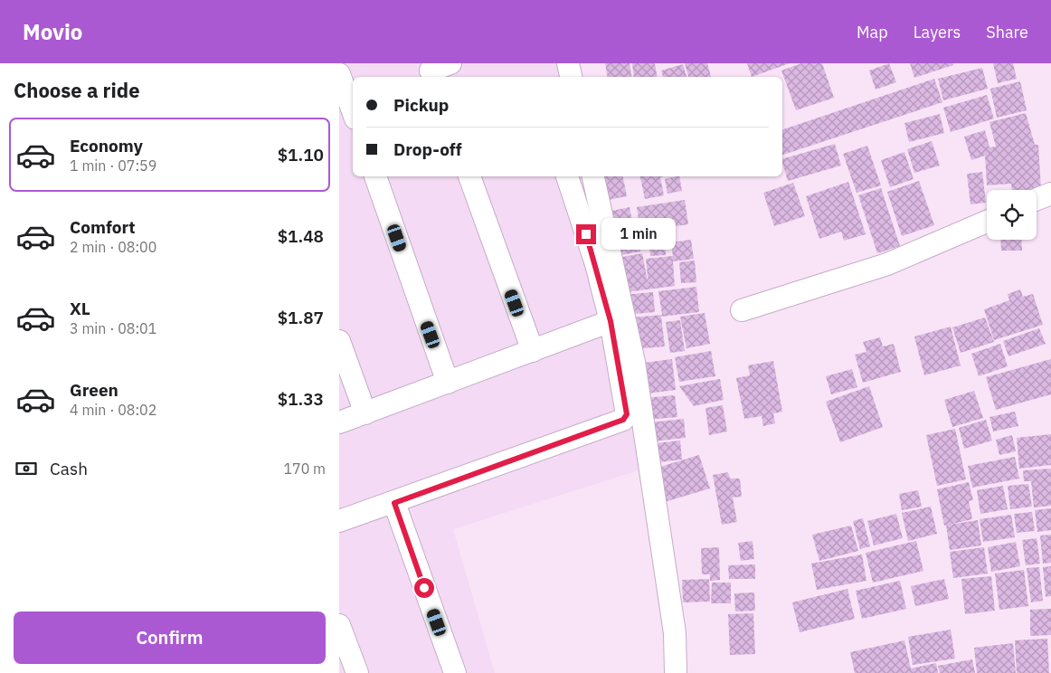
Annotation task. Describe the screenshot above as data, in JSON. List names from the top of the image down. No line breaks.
{"page":{"header":"Movio","nav":["Map","Layers","Share"],"heading":"Choose a ride","banner":["Pickup","Drop-off"],"list":[{"name":"Economy","note":"1 min · 07:59","value":"$1.10"},{"name":"Comfort","note":"2 min · 08:00","value":"$1.48"},{"name":"XL","note":"3 min · 08:01","value":"$1.87"},{"name":"Green","note":"4 min · 08:02","value":"$1.33"}],"bubble":"1 min","pay":["Cash","170 m"],"buttons":"Confirm"}}
